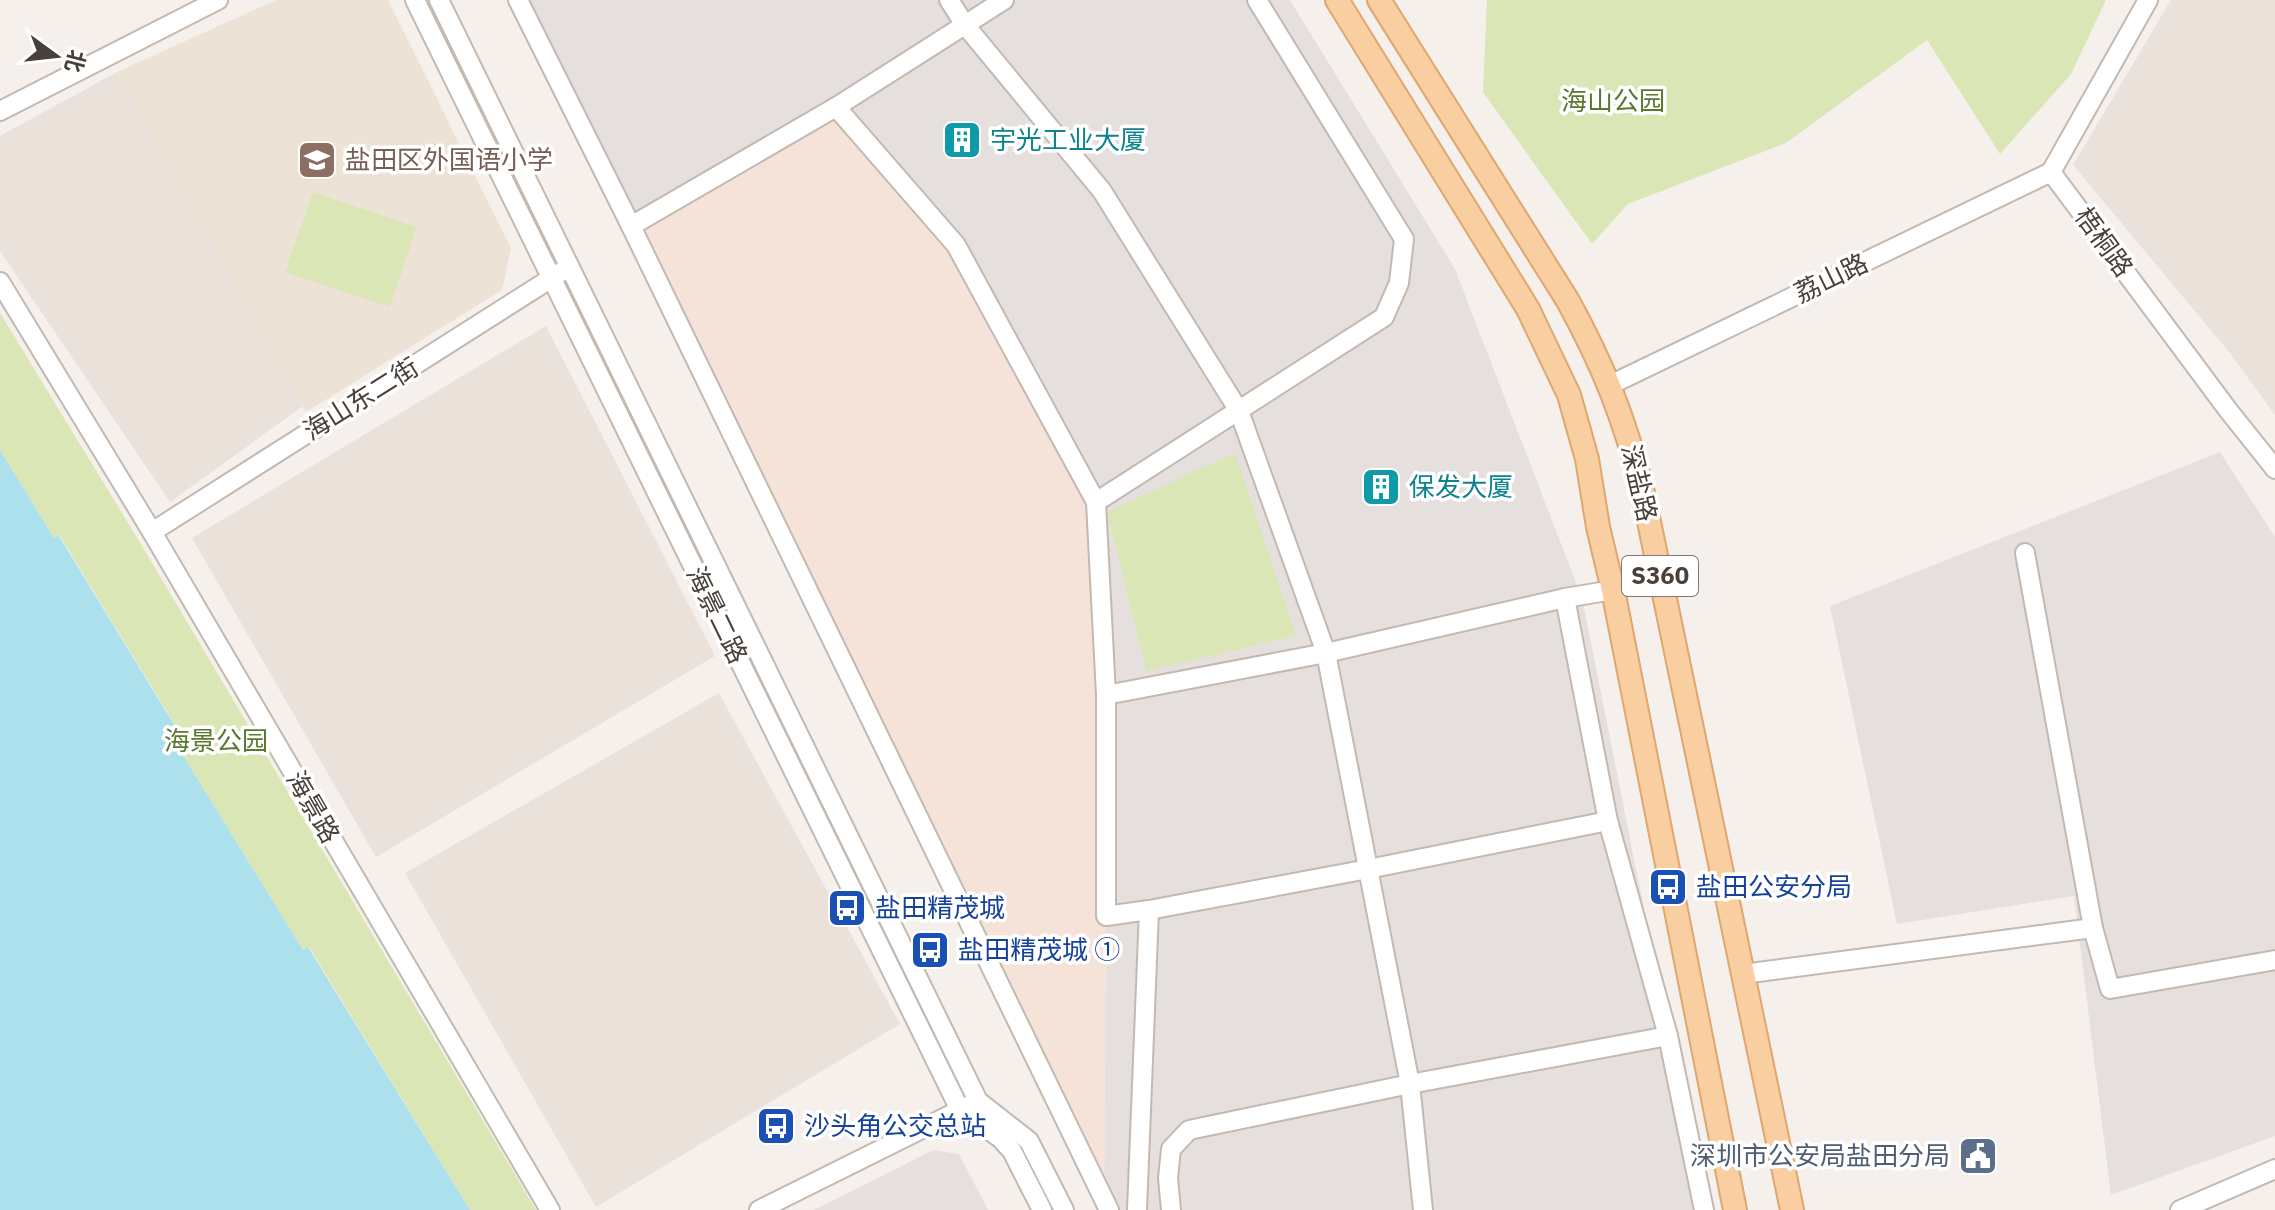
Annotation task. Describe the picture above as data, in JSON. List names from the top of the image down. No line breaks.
{"streets":{"main road":["深盐路","S360"],"street":["梧桐路","荔山路","海山东二街","海景二路","海景路"]},"crossings":[["梧桐路","荔山路"],["荔山路","深盐路"],["海山东二街","海景二路"],["海山东二街","海景路"]],"parks":["海山公园","海景公园"],"places":{"building":["宇光工业大厦","保发大厦"],"school or university":["盐田区外国语小学"],"bus stop":["盐田公安分局","盐田精茂城","盐田精茂城 ①","沙头角公交总站"],"public building":["深圳市公安局盐田分局"]},"north":"right"}
